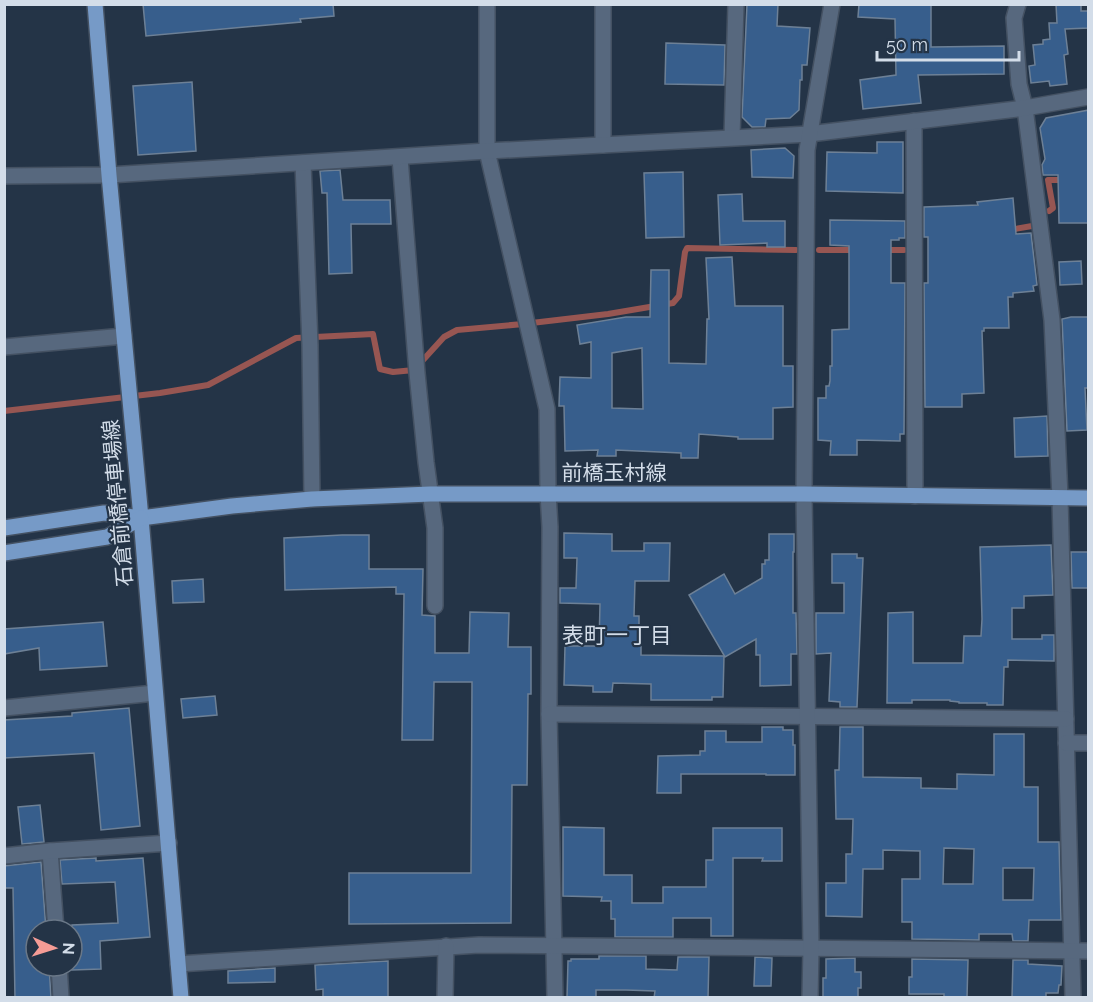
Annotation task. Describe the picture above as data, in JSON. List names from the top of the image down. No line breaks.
{"streets":{"main road":["前橋玉村線","石倉前橋停車場線"]},"crossings":[["前橋玉村線","石倉前橋停車場線"]],"districts":["表町一丁目"],"scale_bar":"50 m","north":"right"}
